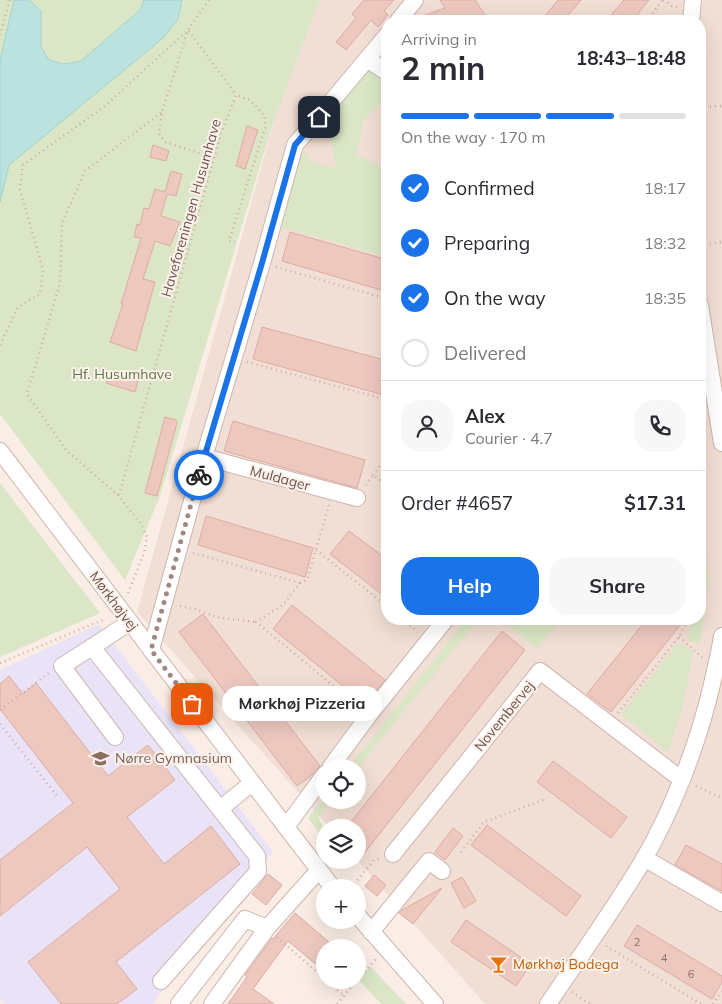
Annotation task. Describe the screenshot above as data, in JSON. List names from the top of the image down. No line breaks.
{"streets":{"street":["Muldager","Mørkhøjvej","Novembervej"],"path":["Haveforeningen Husumhave"]},"parks":["Hf. Husumhave"],"places":{"other":["Mørkhøj Pizzeria"],"school or university":["Nørre Gymnasium"],"bar":["Mørkhøj Bodega"]},"house_numbers":["2","4","6"],"page":{"heading":["2 min","Arriving in","18:43–18:48"],"panel":["Alex","Courier · 4.7","Order #4657","$17.31"],"bar":"On the way · 170 m","list":[["Confirmed","18:17"],["Preparing","18:32"],["On the way","18:35"],"Delivered"],"buttons":["Help","Share"],"bubble":"Mørkhøj Pizzeria","map_buttons":["+","−"]}}
